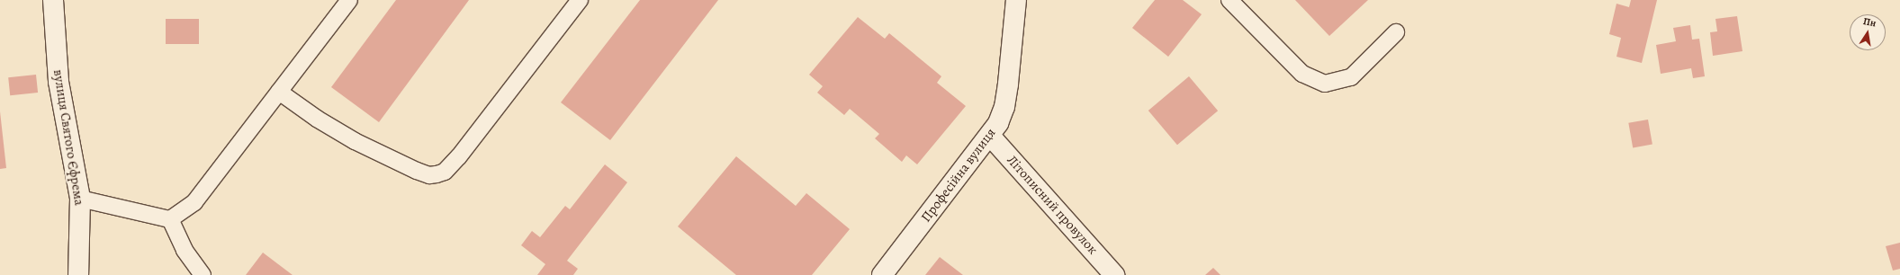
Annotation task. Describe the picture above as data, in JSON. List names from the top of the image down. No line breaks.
{"streets":{"street":["вулиця Святого Єфрема","Професійна вулиця","Літописний провулок"]},"crossings":[["Професійна вулиця","Літописний провулок"]],"north":"top"}
